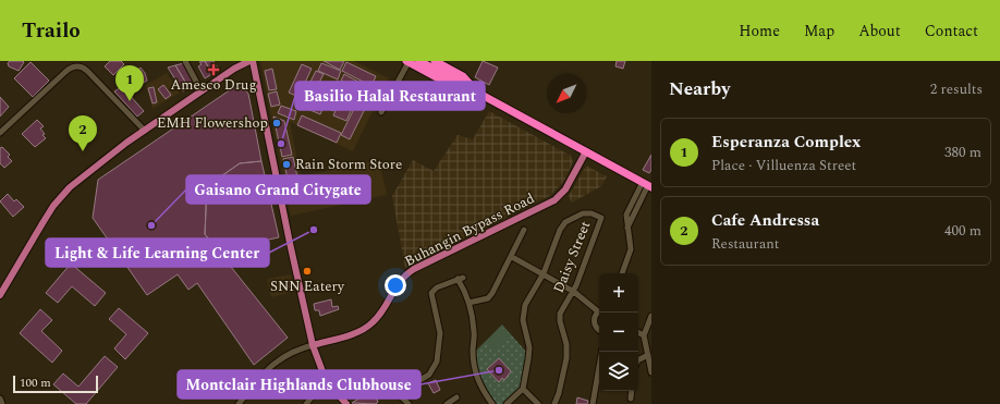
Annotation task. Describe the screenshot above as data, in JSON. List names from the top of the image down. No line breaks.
{"streets":{"main road":["Buhangin Bypass Road"],"street":["Daisy Street"]},"places":{"health":["Amesco Drug"],"other":["EMH Flowershop","Basilio Halal Restaurant","Rain Storm Store","Gaisano Grand Citygate","Light & Life Learning Center","SNN Eatery","Montclair Highlands Clubhouse"]},"scale_bar":"100 m","north":"bottom left","page":{"header":"Trailo","nav":["Home","Map","About","Contact"],"heading":["Nearby","2 results"],"pins":["1","2"],"list":[{"mark":"1","name":"Esperanza Complex","note":"Place · Villuenza Street","value":"380 m"},{"mark":"2","name":"Cafe Andressa","note":"Restaurant","value":"400 m"}],"map_buttons":["+","−"],"scale":"100 m"}}
